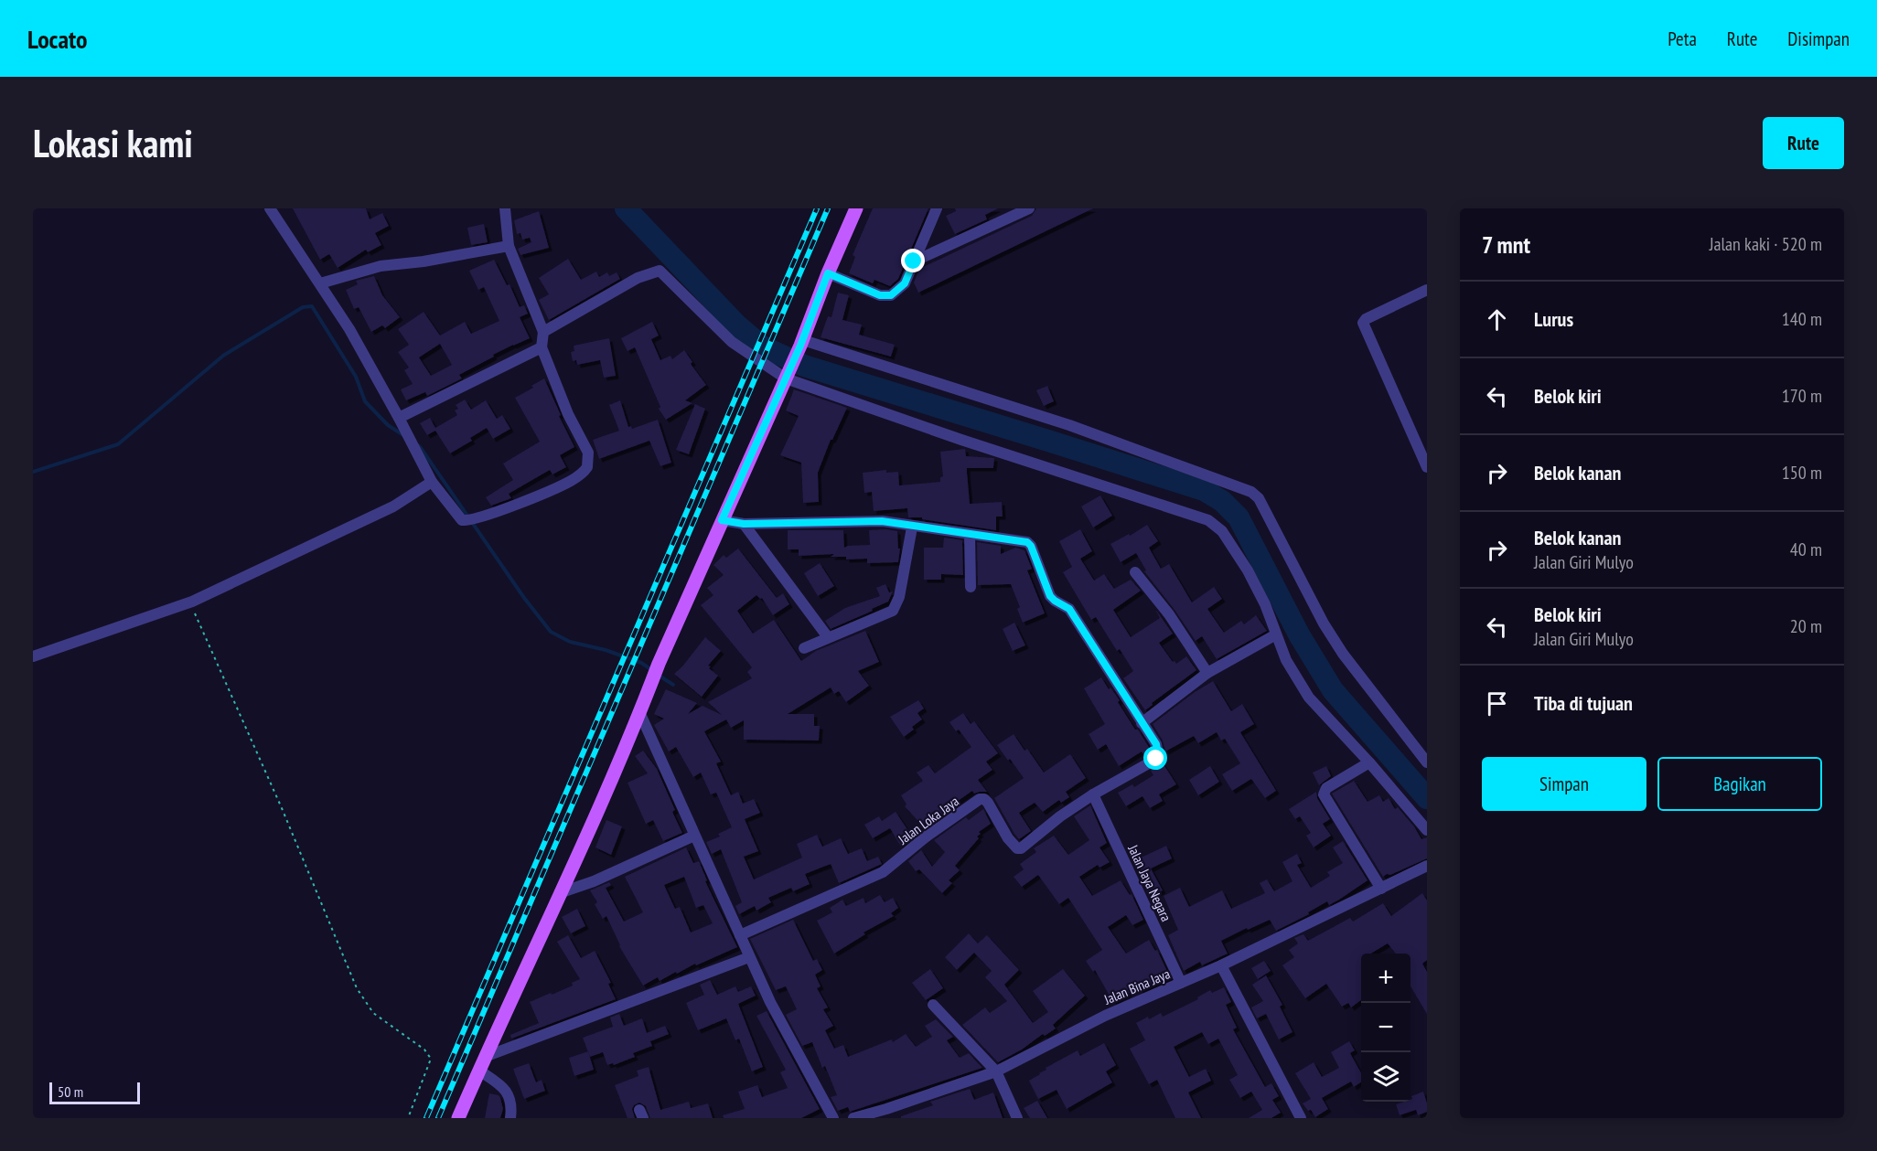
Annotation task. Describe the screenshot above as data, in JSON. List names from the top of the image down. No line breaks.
{"streets":{"street":["Jalan Loka Jaya","Jalan Jaya Negara","Jalan Bina Jaya"]},"crossings":[["Jalan Loka Jaya","Jalan Jaya Negara"],["Jalan Jaya Negara","Jalan Bina Jaya"]],"scale_bar":"50 m","page":{"header":"Locato","nav":["Peta","Rute","Disimpan"],"buttons":["Rute",["Simpan","Bagikan"]],"title":"Lokasi kami","heading":["7 mnt","Jalan kaki · 520 m"],"list":[["Lurus","140 m"],["Belok kiri","170 m"],["Belok kanan","150 m"],["Belok kanan","Jalan Giri Mulyo","40 m"],["Belok kiri","Jalan Giri Mulyo","20 m"],"Tiba di tujuan"],"map_buttons":["+","−"],"scale":"50 m"}}
